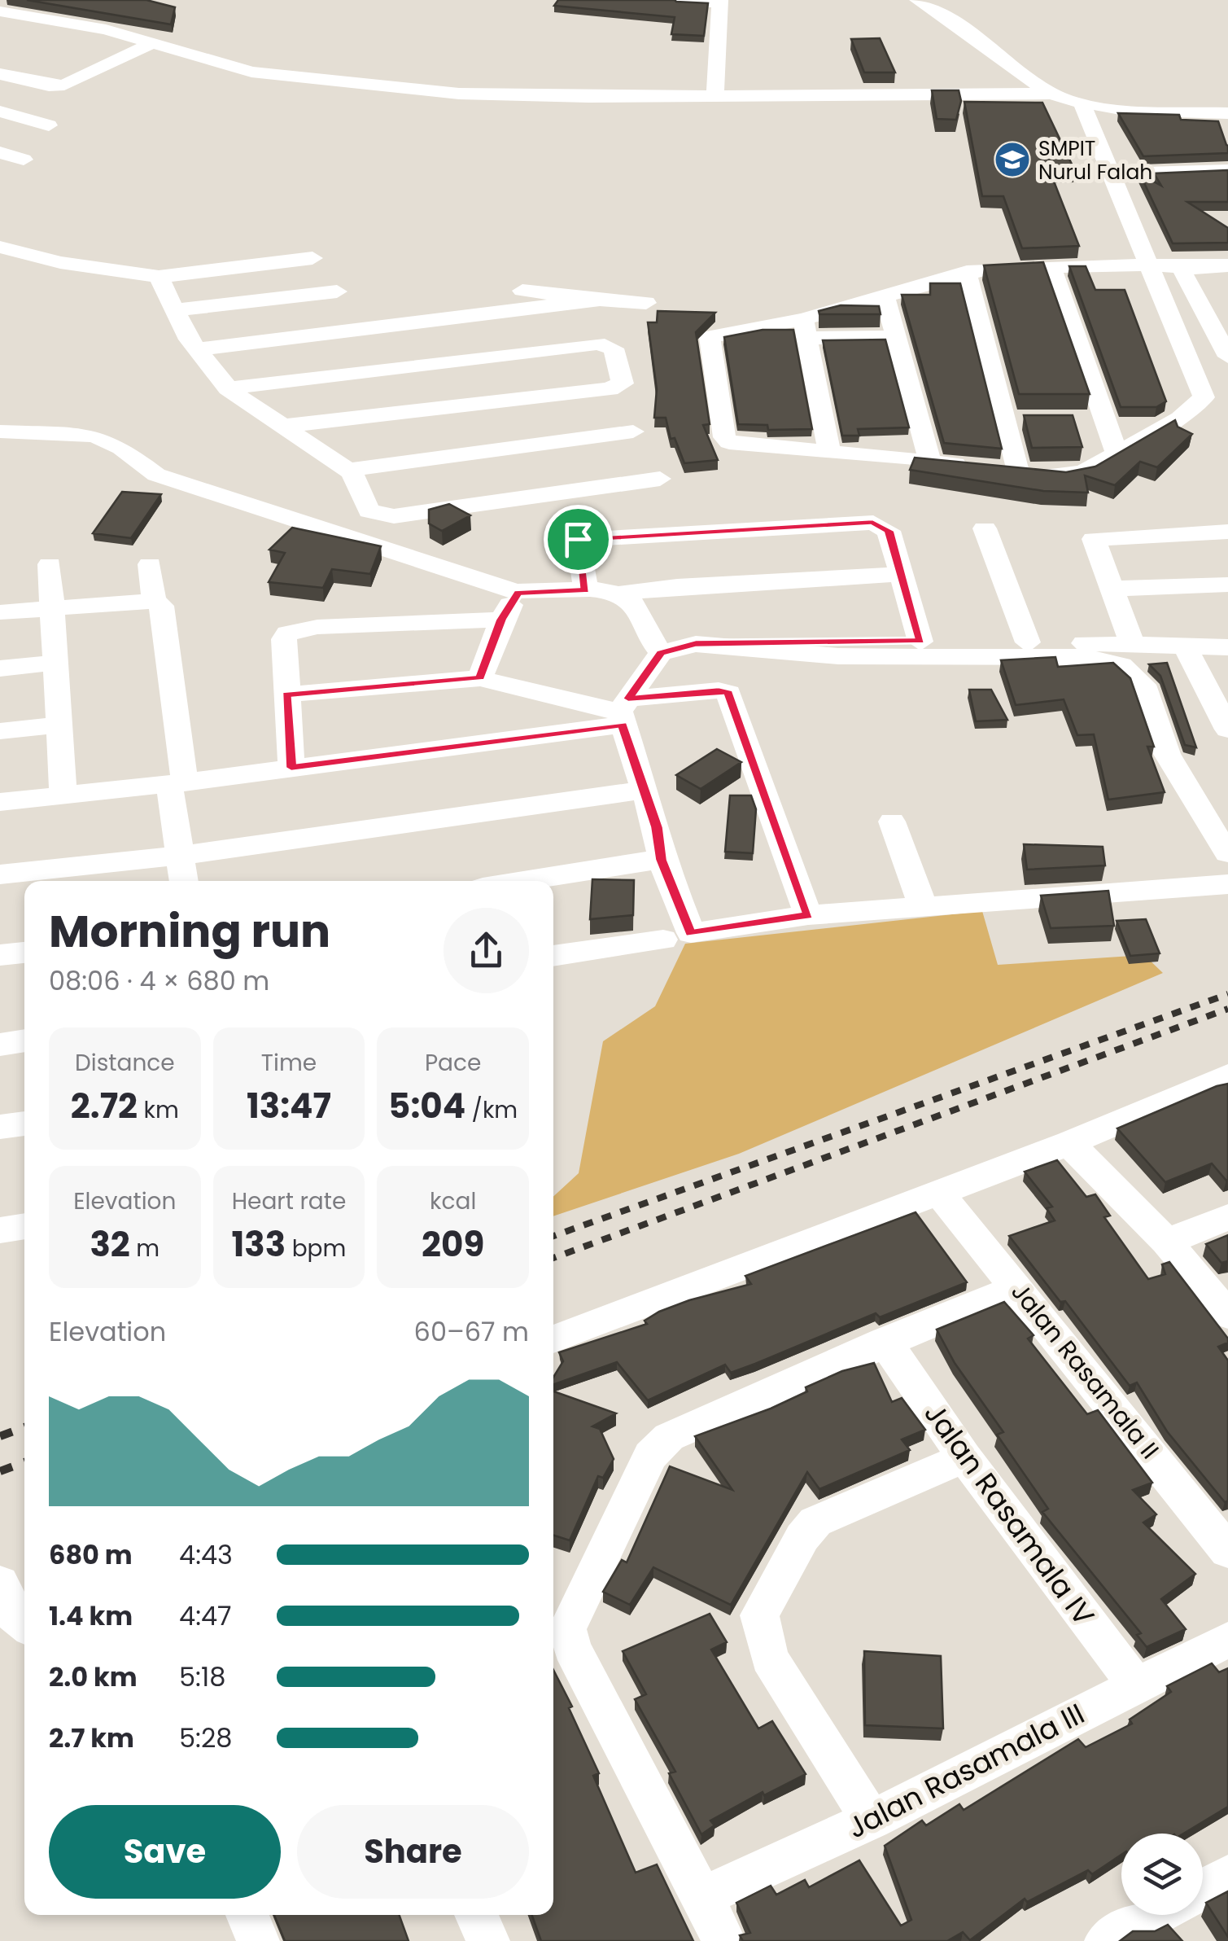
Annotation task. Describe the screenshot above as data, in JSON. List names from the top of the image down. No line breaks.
{"streets":{"street":["Jalan Rasamala II","Jalan Rasamala IV","Jalan Rasamala III"]},"crossings":[["Jalan Rasamala IV","Jalan Rasamala III"]],"places":{"school or university":["SMPIT Nurul Falah"]},"page":{"heading":["Morning run","08:06 · 4 × 680 m"],"stats":[["Distance","2.72 km"],["Time","13:47"],["Pace","5:04 /km"],["Elevation","32 m"],["Heart rate","133 bpm"],["kcal","209"]],"chart":["Elevation","60–67 m"],"list":[{"name":"680 m","note":"4:43"},{"name":"1.4 km","note":"4:47"},{"name":"2.0 km","note":"5:18"},{"name":"2.7 km","note":"5:28"}],"buttons":["Save","Share"]}}
